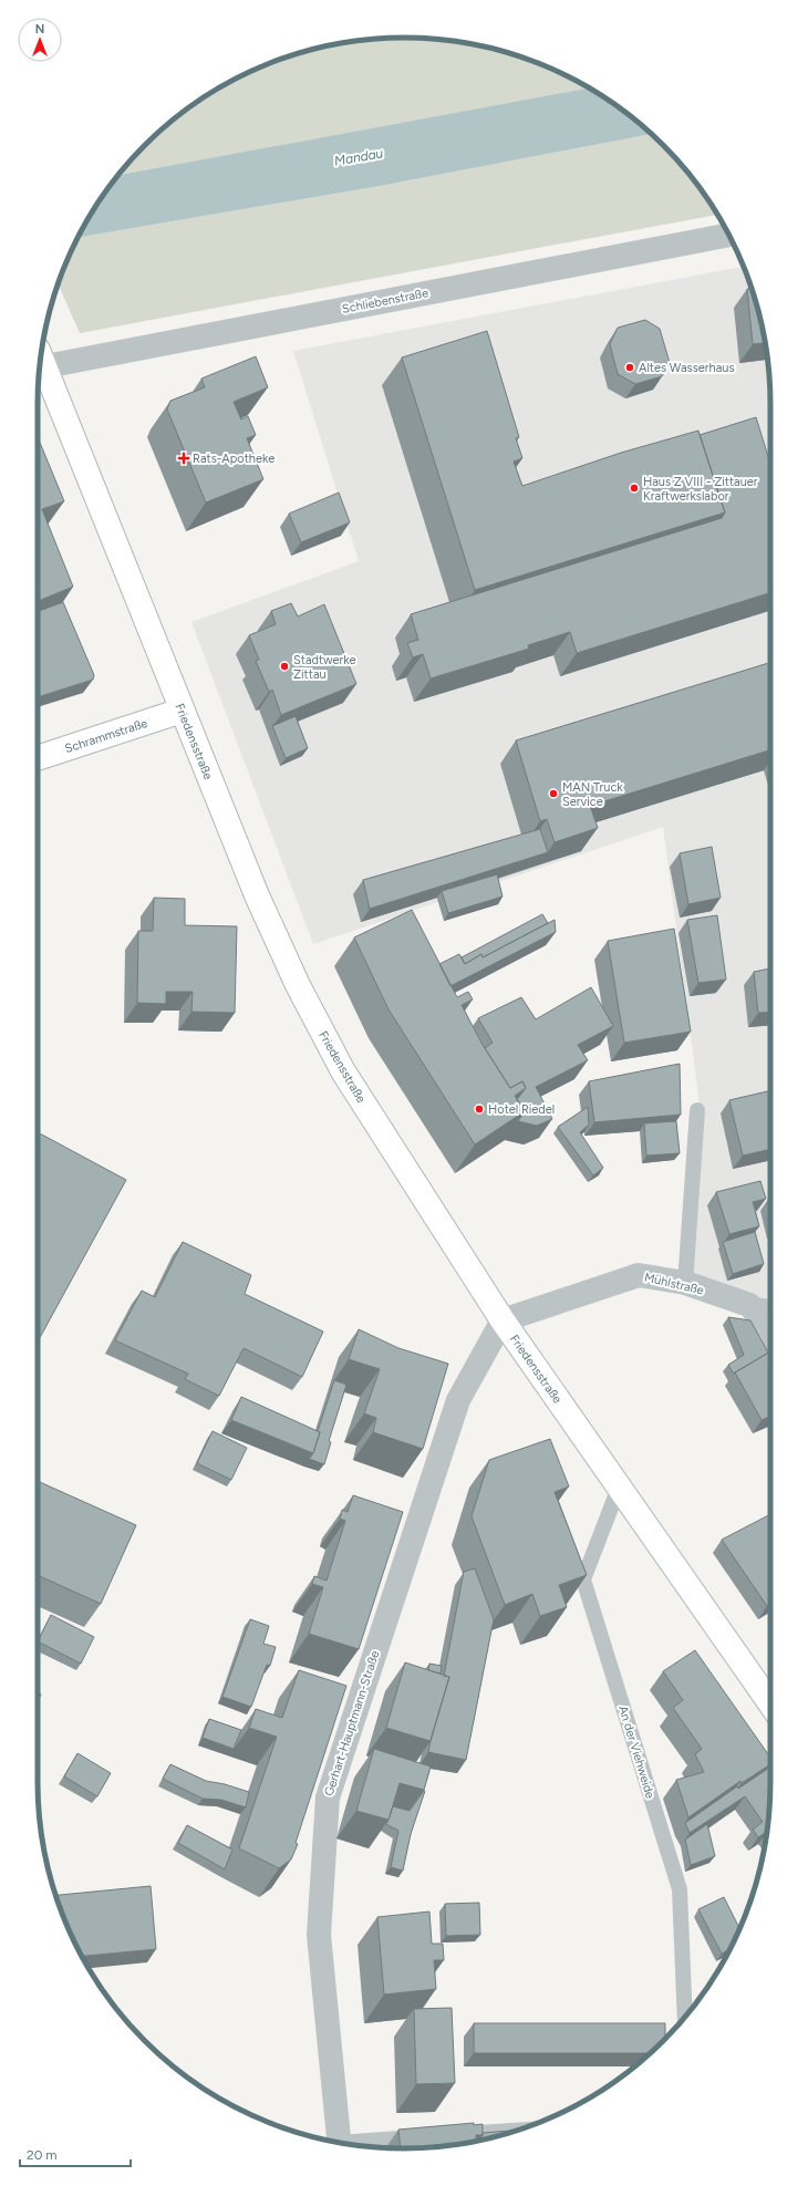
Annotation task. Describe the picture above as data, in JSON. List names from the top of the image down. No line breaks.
{"streets":{"main road":["Schrammstraße","Friedensstraße"],"street":["Schliebenstraße","Mühlstraße","Gerhart-Hauptmann-Straße"],"lane":["An der Viehweide"]},"crossings":[["Schrammstraße","Friedensstraße"],["Friedensstraße","Mühlstraße"],["Friedensstraße","Gerhart-Hauptmann-Straße"],["Friedensstraße","An der Viehweide"],["Mühlstraße","Gerhart-Hauptmann-Straße"]],"water":["Mandau"],"places":{"other":["Altes Wasserhaus","Haus Z VIII - Zittauer Kraftwerkslabor","Stadtwerke Zittau","MAN Truck Service","Hotel Riedel"],"health":["Rats-Apotheke"]},"scale_bar":"20 m","north":"top"}
